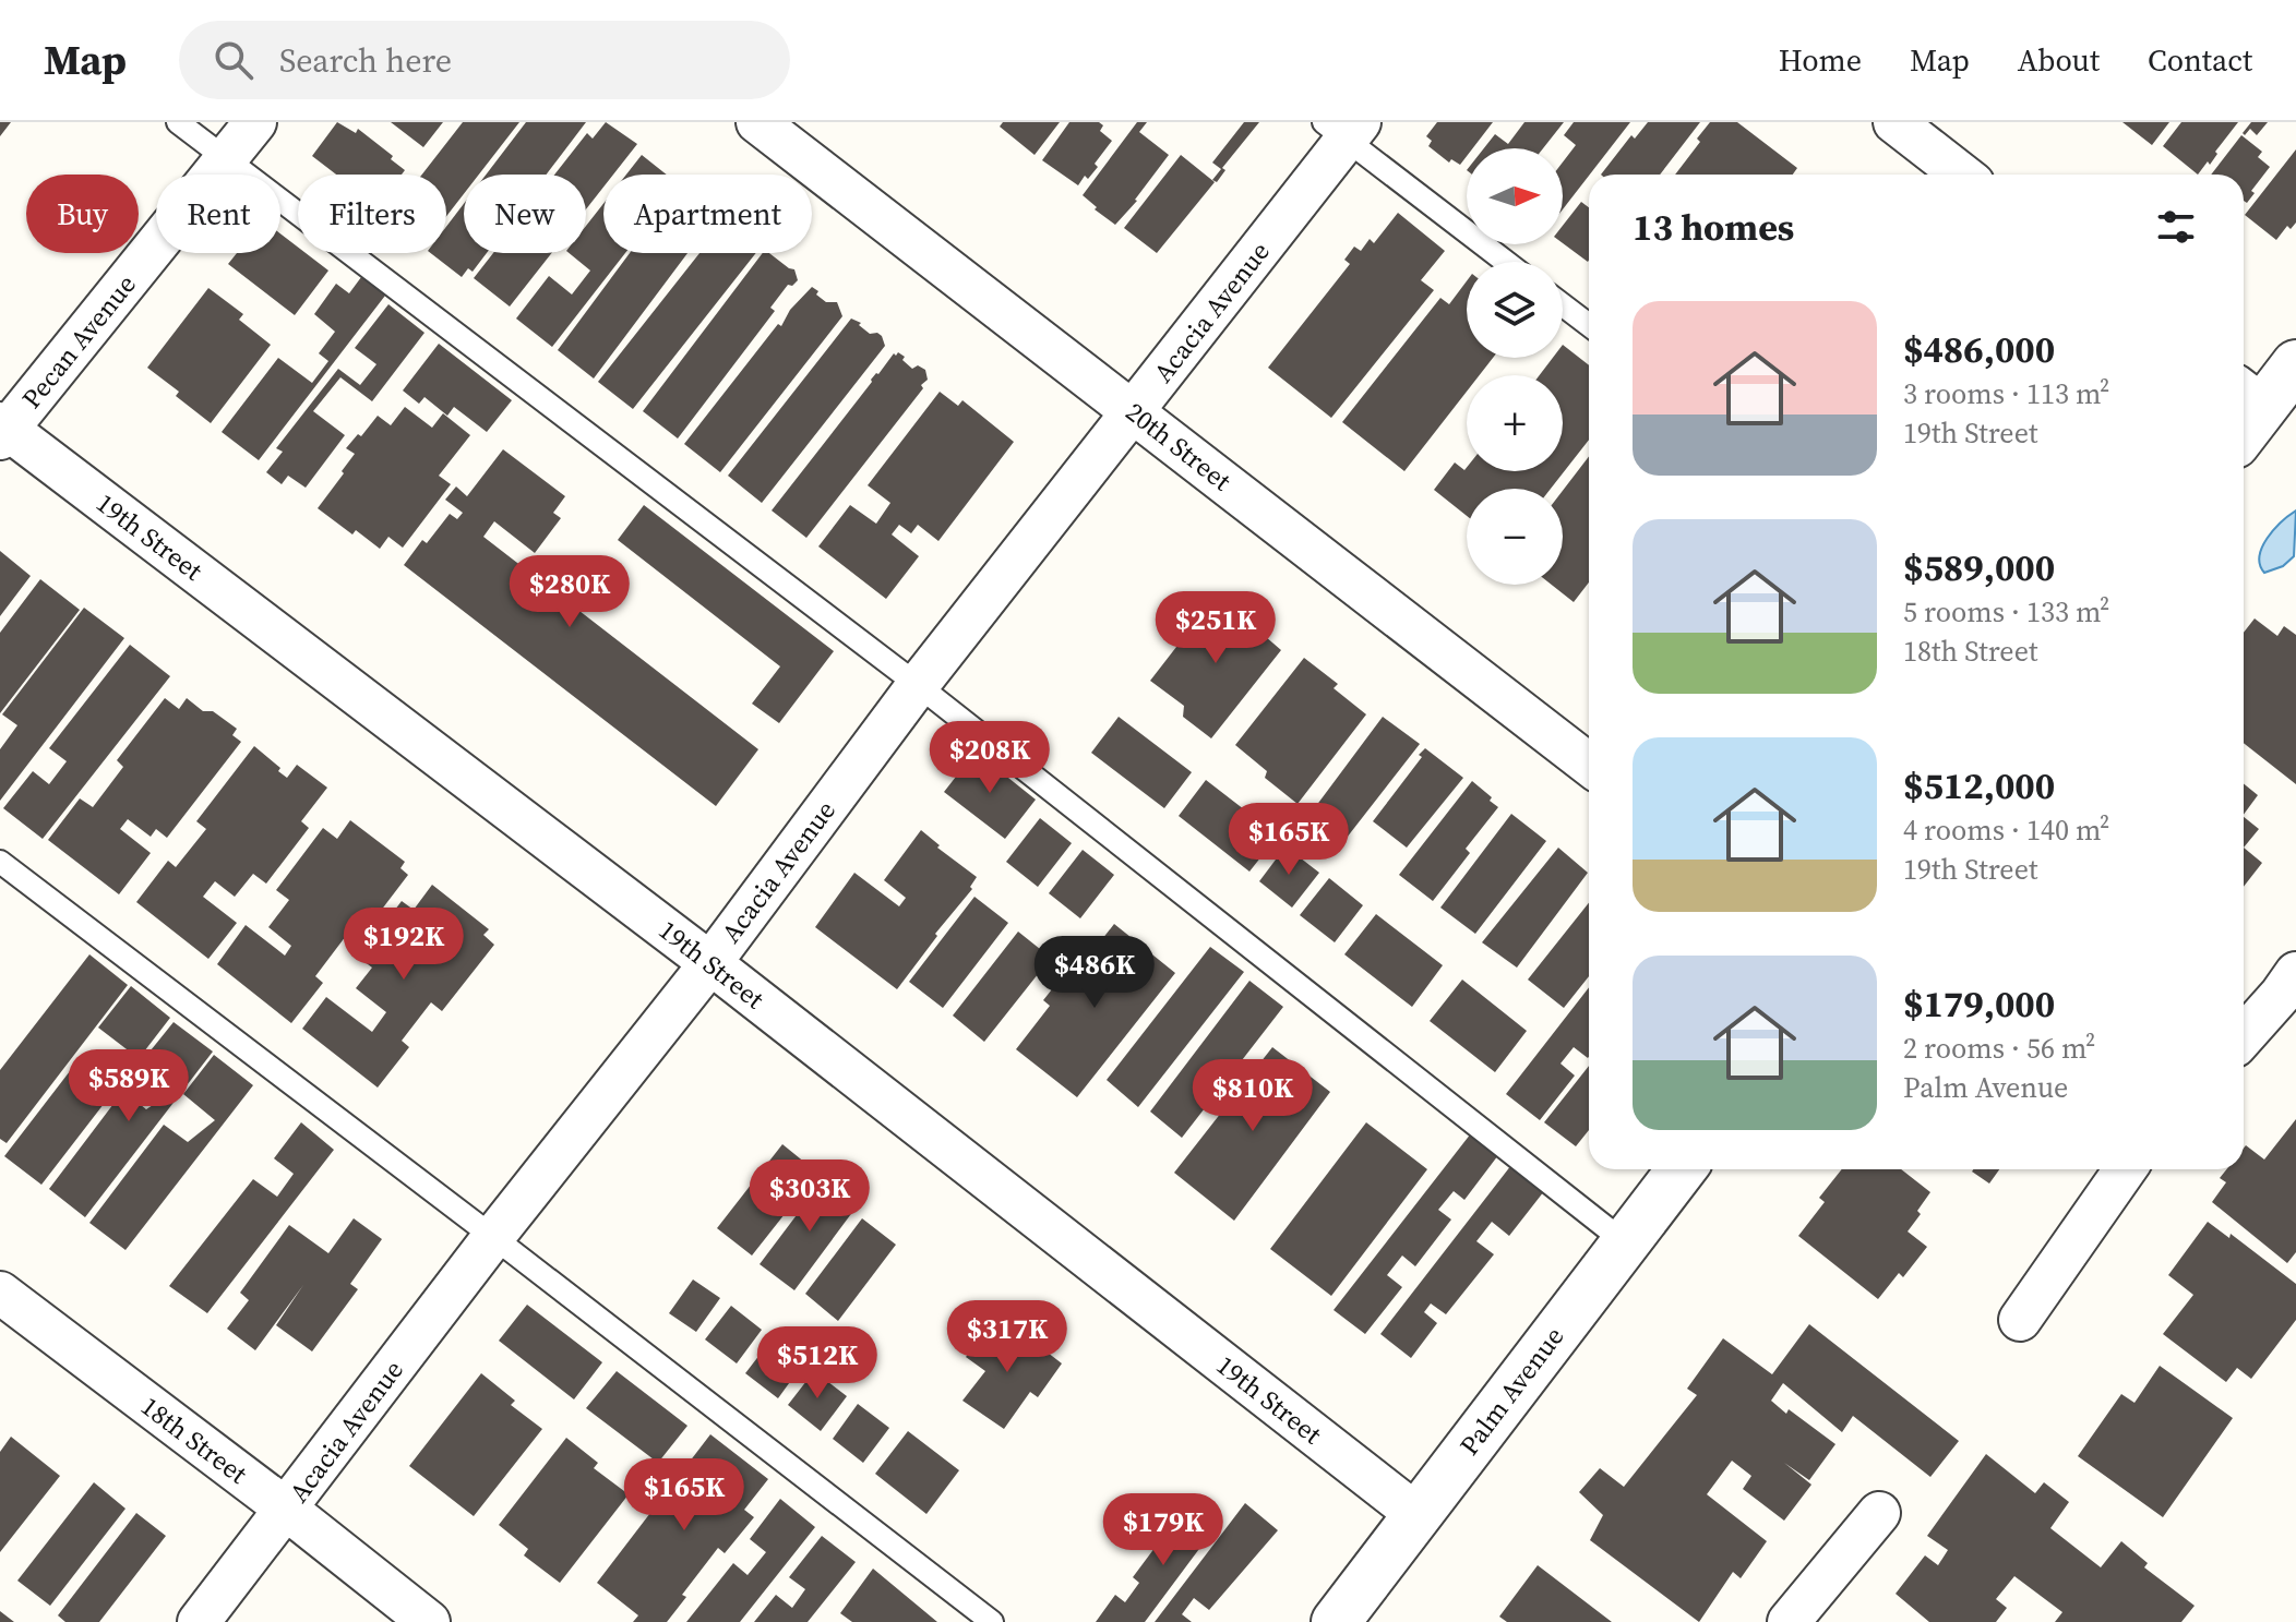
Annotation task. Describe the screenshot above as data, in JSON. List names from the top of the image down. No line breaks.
{"streets":{"street":["Acacia Avenue","Pecan Avenue","20th Street","19th Street","Palm Avenue","18th Street"]},"crossings":[["Acacia Avenue","20th Street"],["Acacia Avenue","19th Street"],["Acacia Avenue","18th Street"],["Pecan Avenue","19th Street"],["19th Street","Palm Avenue"]],"north":"right","page":{"header":"Map","search":"Search here","nav":["Home","Map","About","Contact"],"map_buttons":["+","−"],"chip":["Buy","Rent","Filters","New","Apartment"],"heading":"13 homes","list":[{"name":"$486,000","note":"3 rooms · 113 m² · 19th Street"},{"name":"$589,000","note":"5 rooms · 133 m² · 18th Street"},{"name":"$512,000","note":"4 rooms · 140 m² · 19th Street"},{"name":"$179,000","note":"2 rooms · 56 m² · Palm Avenue"}],"price":["$280K","$251K","$208K","$165K","$192K","$486K","$589K","$810K","$303K","$317K","$512K","$165K","$179K"]}}
